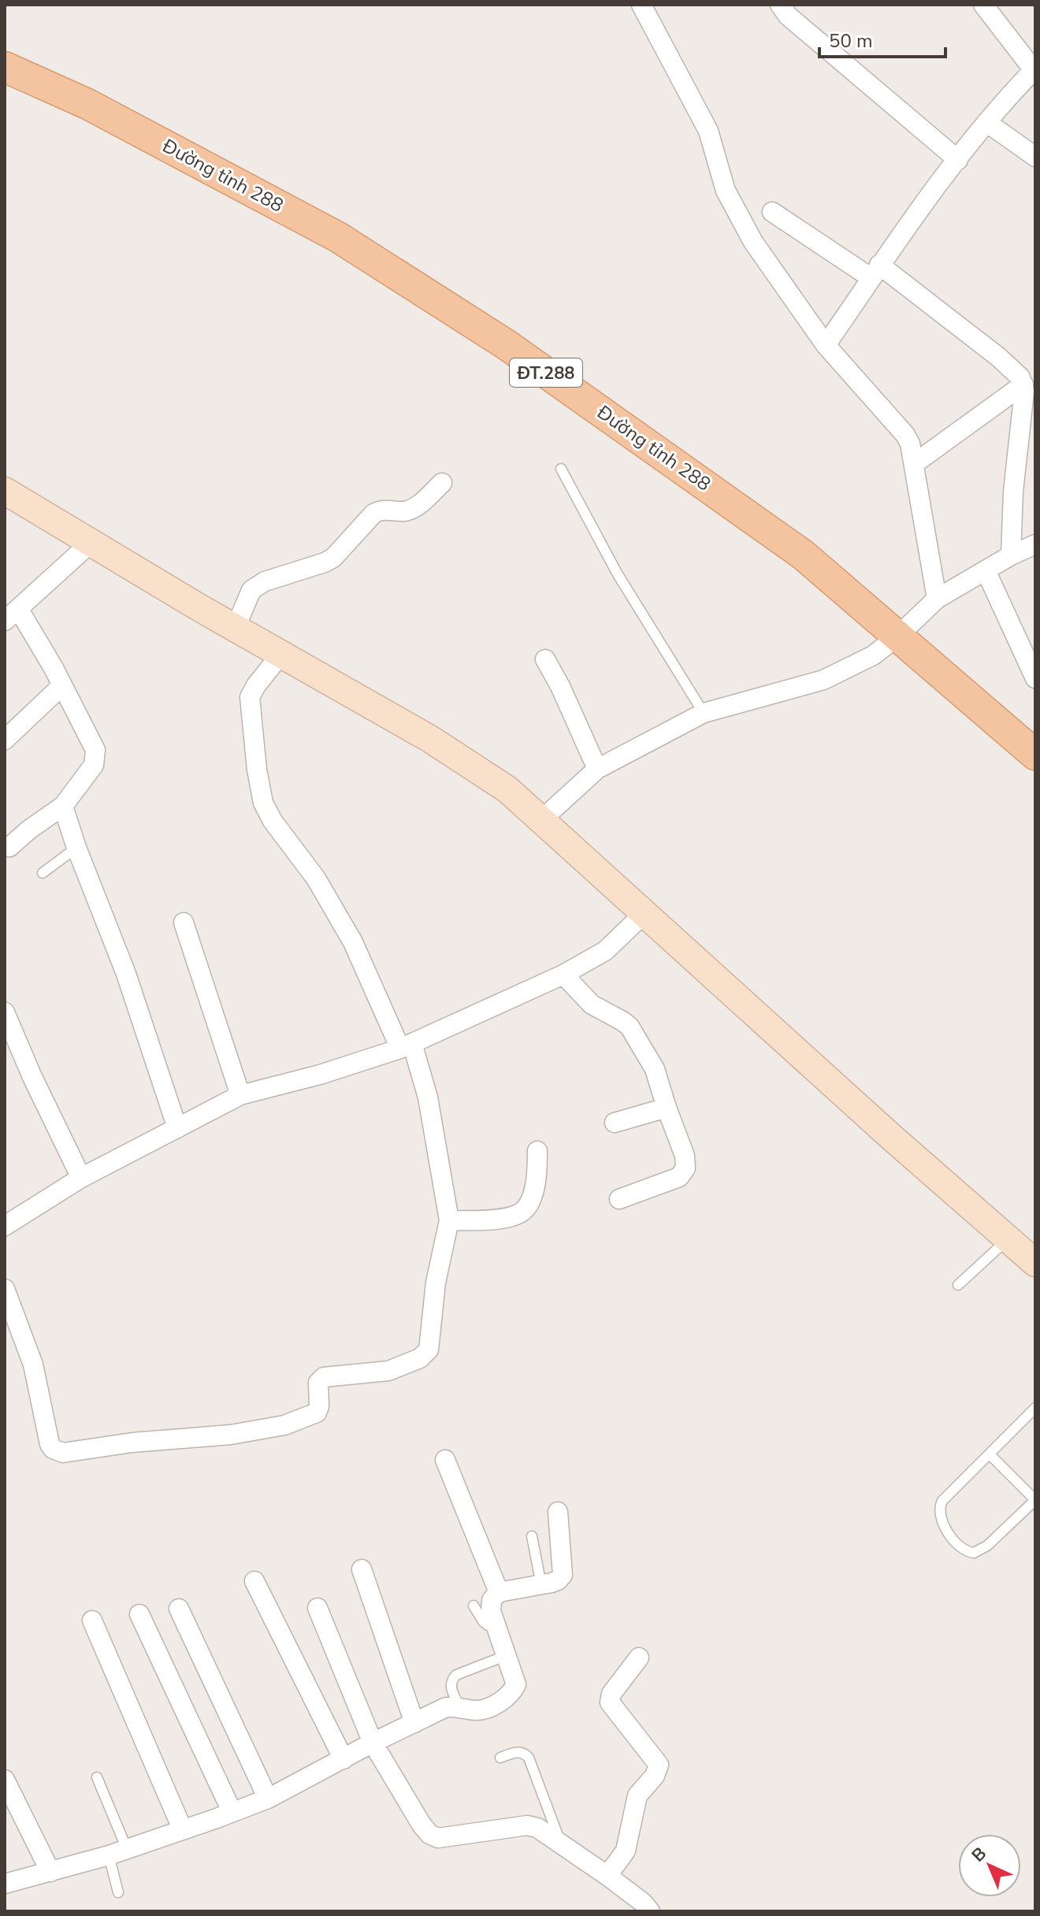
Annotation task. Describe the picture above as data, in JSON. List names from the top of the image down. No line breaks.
{"streets":{"main road":["Đường tỉnh 288","ĐT.288"]},"scale_bar":"50 m","north":"top left"}
